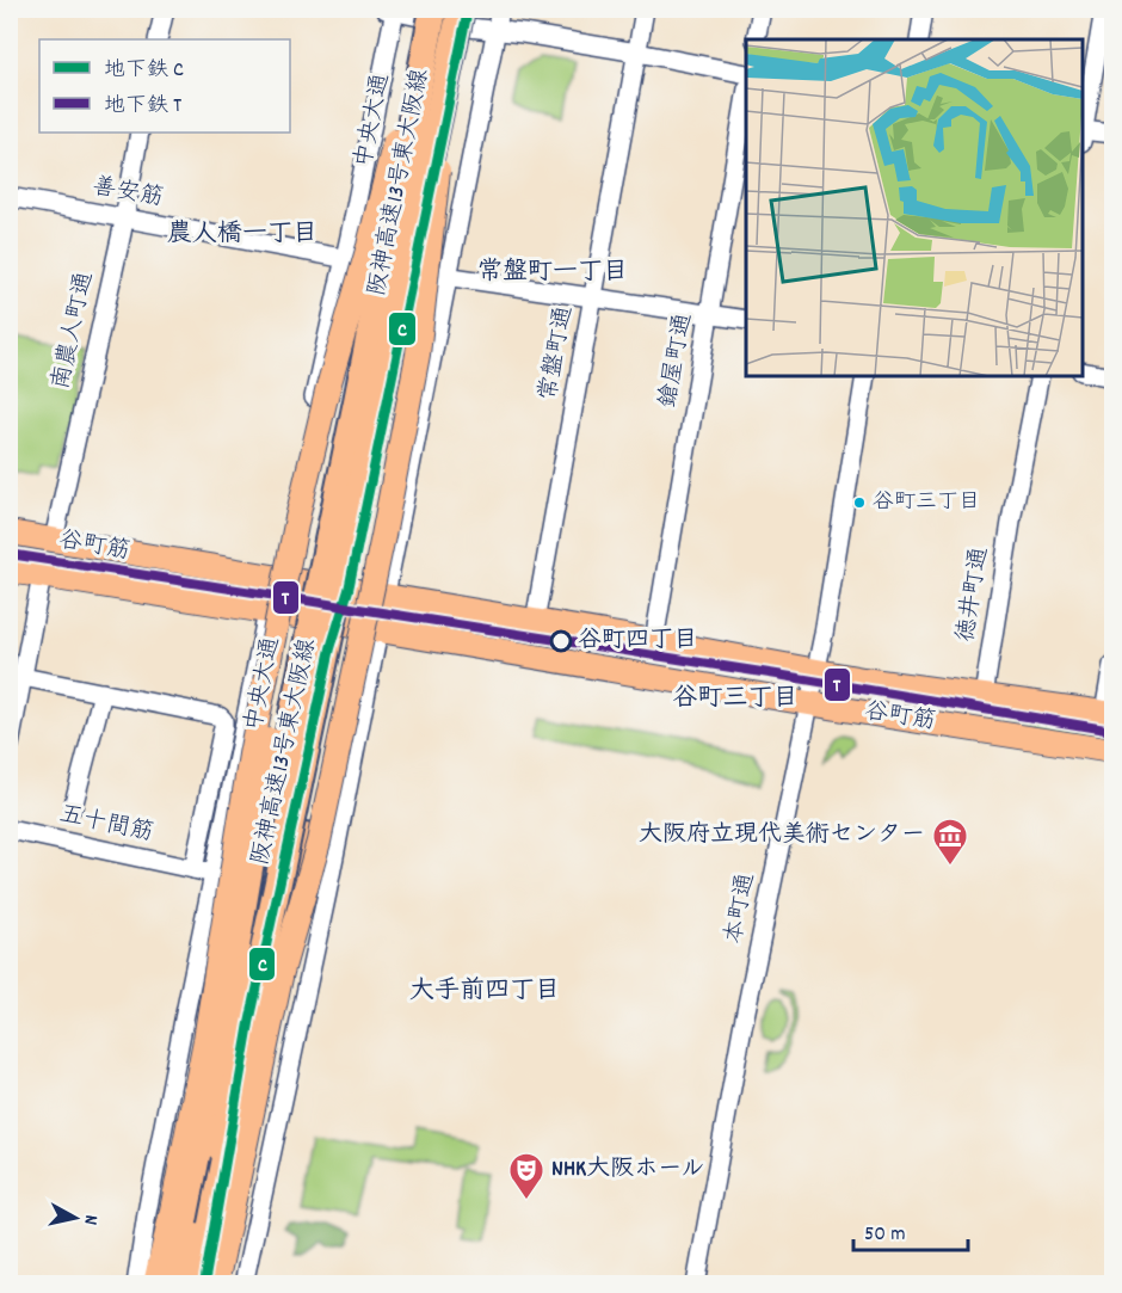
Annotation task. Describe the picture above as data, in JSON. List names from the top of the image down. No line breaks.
{"streets":{"highway":["阪神高速13号東大阪線"],"main road":["中央大通","谷町筋"],"street":["善安筋","南農人町通","常盤町通","鎗屋町通","徳井町通","五十間筋","本町通"]},"crossings":[["中央大通","善安筋"],["中央大通","谷町筋"],["中央大通","五十間筋"],["善安筋","南農人町通"],["善安筋","常盤町通"],["善安筋","鎗屋町通"],["南農人町通","谷町筋"],["常盤町通","谷町筋"],["鎗屋町通","谷町筋"],["谷町筋","徳井町通"],["谷町筋","本町通"]],"districts":["農人橋一丁目","常盤町一丁目","谷町三丁目","大手前四丁目"],"places":{"other":["谷町三丁目","谷町四丁目"],"museum":["大阪府立現代美術センター"],"theatre":["NHK大阪ホール"]},"lines":["metro line C","metro line T"],"legend":["地下鉄 C","地下鉄 T"],"scale_bar":"50 m","north":"right"}
